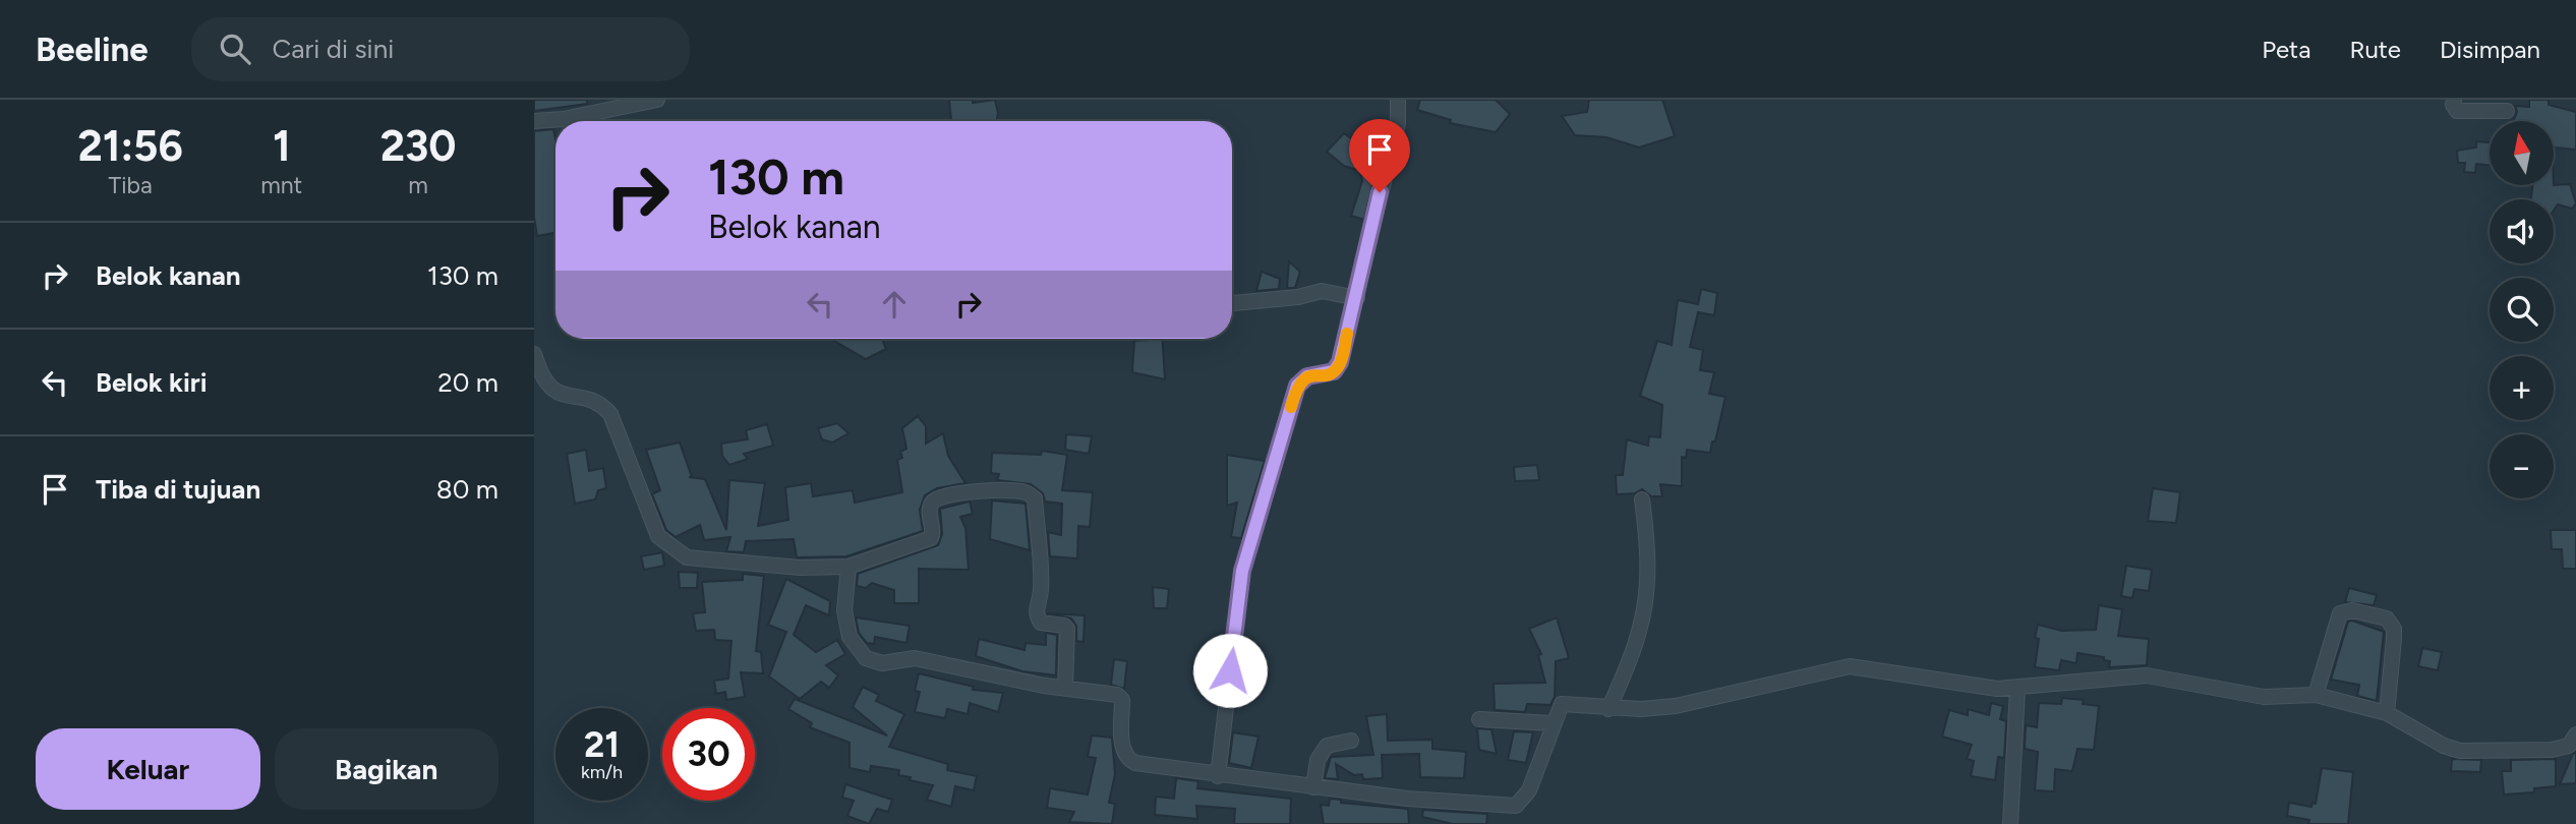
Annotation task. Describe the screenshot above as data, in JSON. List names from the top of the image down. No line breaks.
{"north":"top","page":{"header":"Beeline","search":"Cari di sini","nav":["Peta","Rute","Disimpan"],"eta":["21:56","Tiba","1","mnt","230","m"],"map_buttons":["+","−"],"turn":["130 m","Belok kanan"],"list":[{"name":"Belok kanan","value":"130 m"},{"name":"Belok kiri","value":"20 m"},{"name":"Tiba di tujuan","value":"80 m"}],"speed":"21 km/h","limit":"30","buttons":["Keluar","Bagikan"]}}
